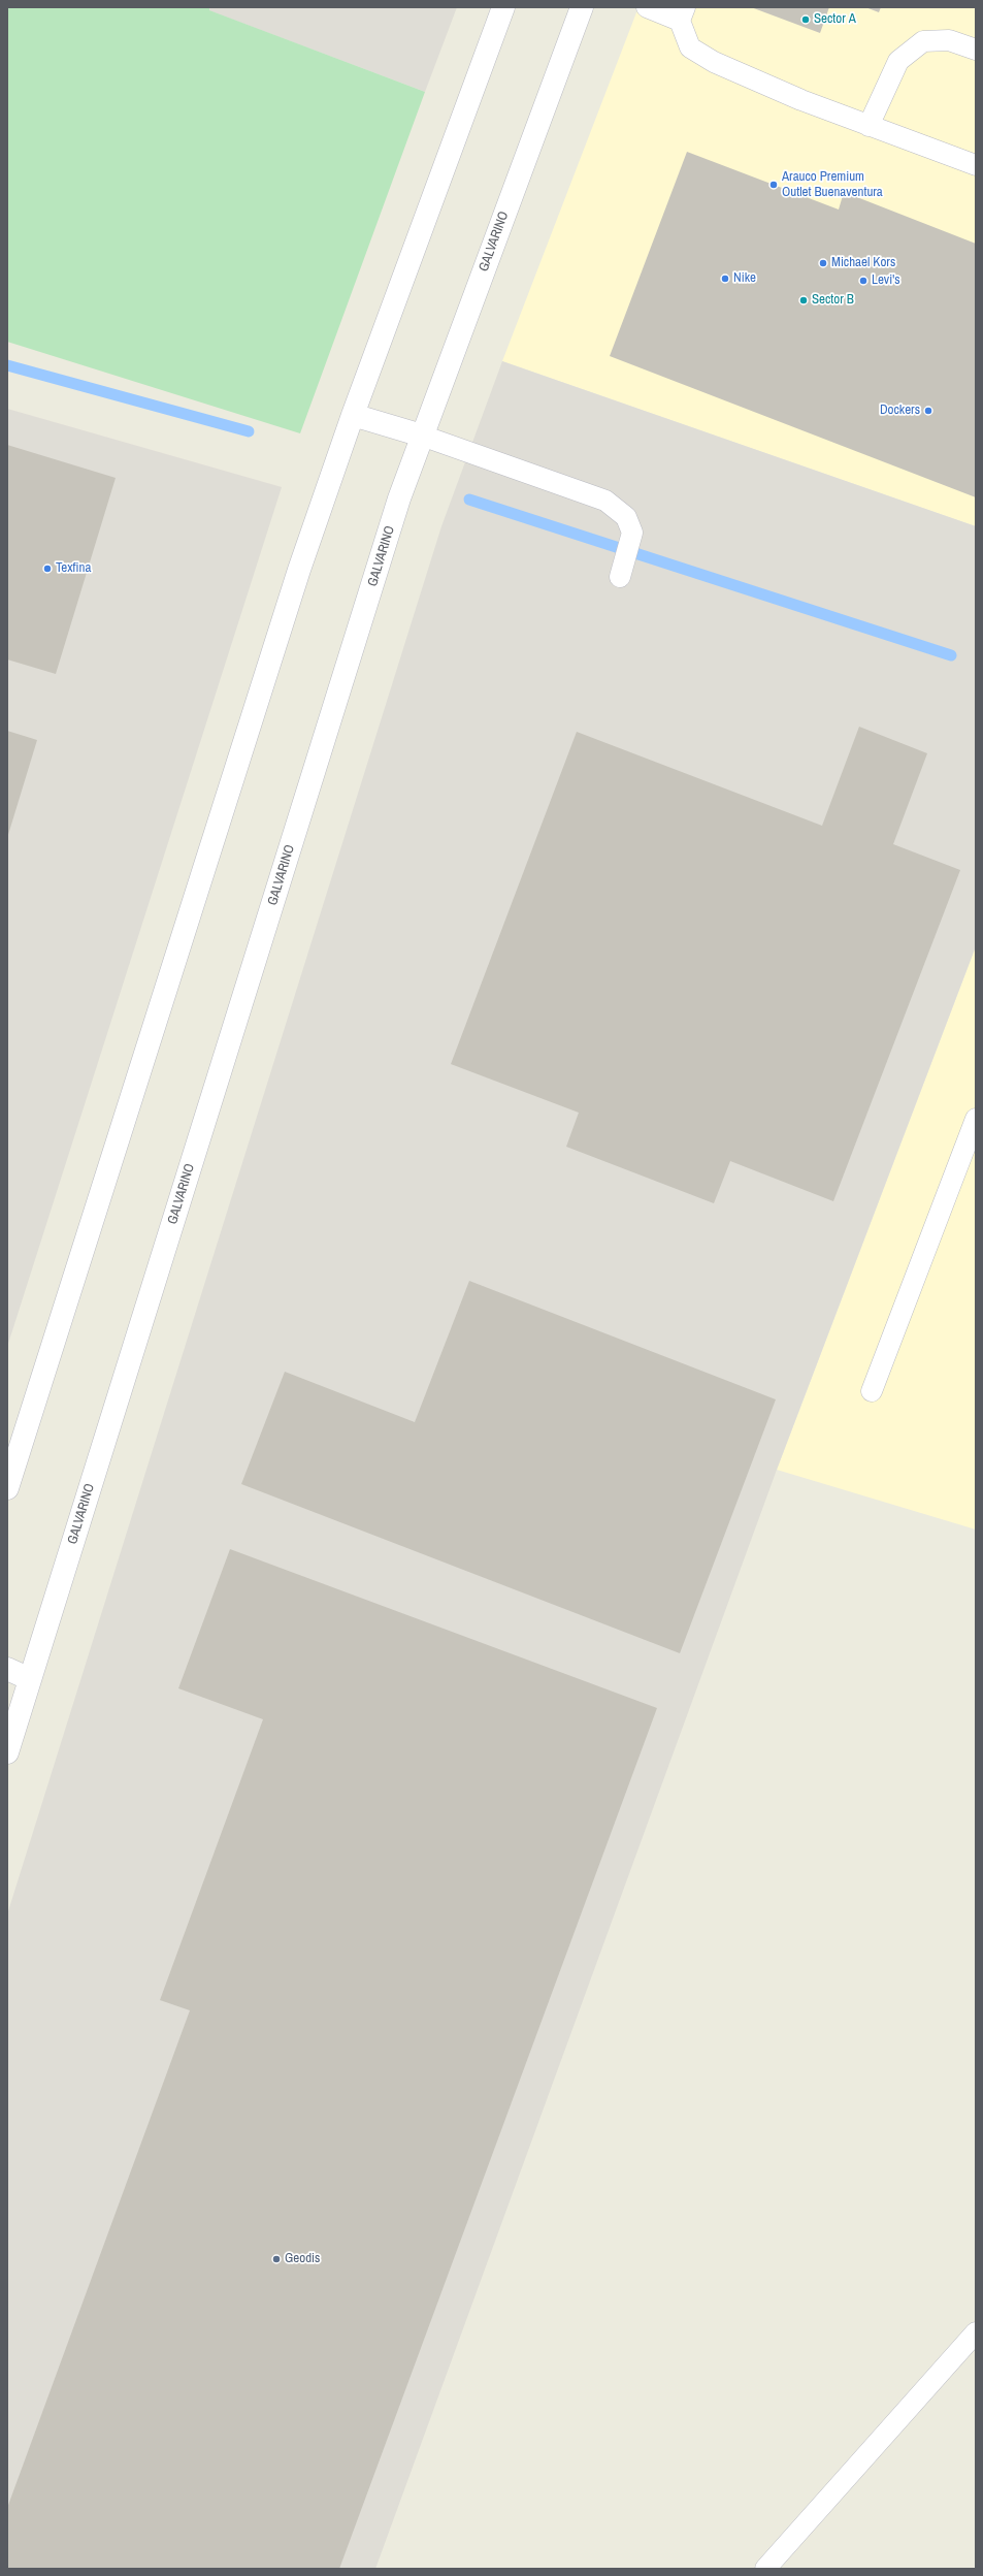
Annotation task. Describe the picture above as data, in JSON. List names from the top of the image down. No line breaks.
{"streets":{"street":["GALVARINO"]},"places":["Sector A","Arauco Premium Outlet Buenaventura","Michael Kors","Nike","Levi's","Sector B","Dockers","Texfina","Geodis"]}
